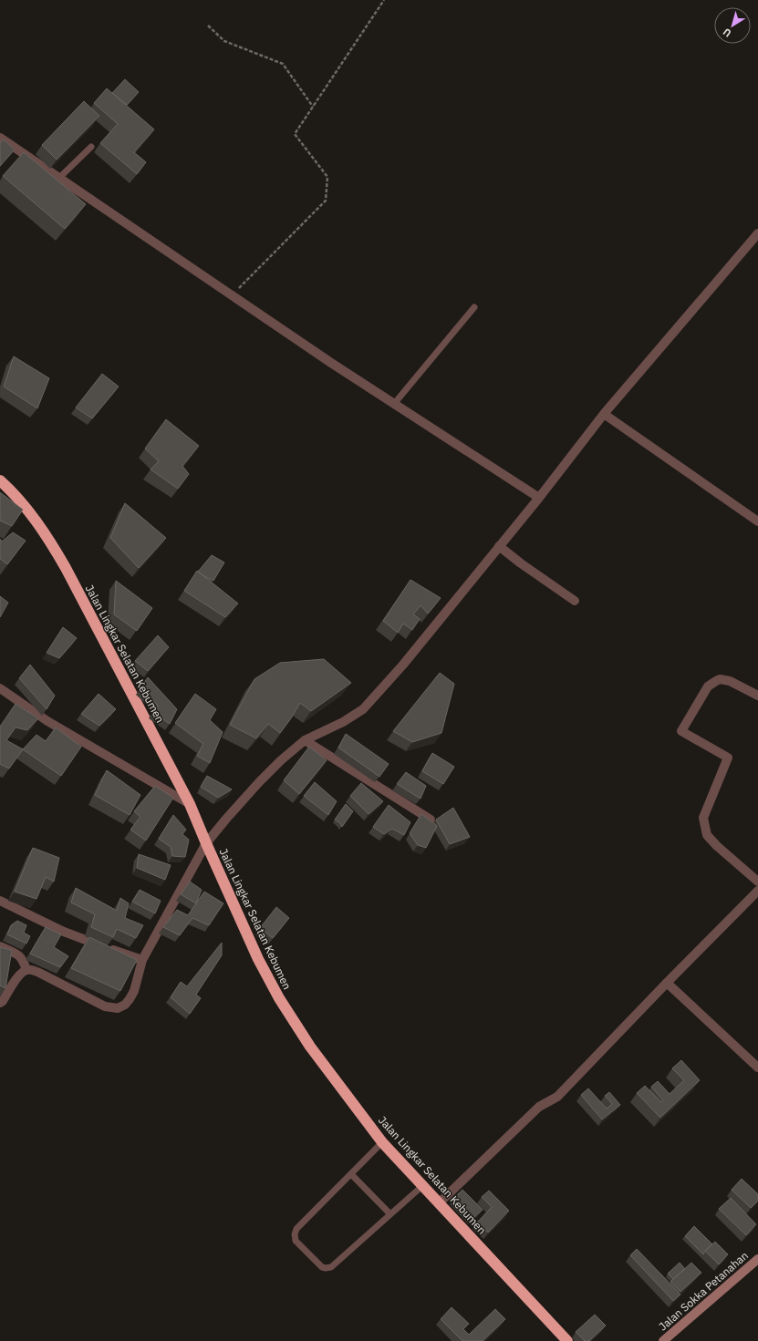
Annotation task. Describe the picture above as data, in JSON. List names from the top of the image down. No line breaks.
{"streets":{"highway":["Jalan Lingkar Selatan Kebumen"],"main road":["Jalan Sokka Petanahan"]},"north":"bottom left"}
